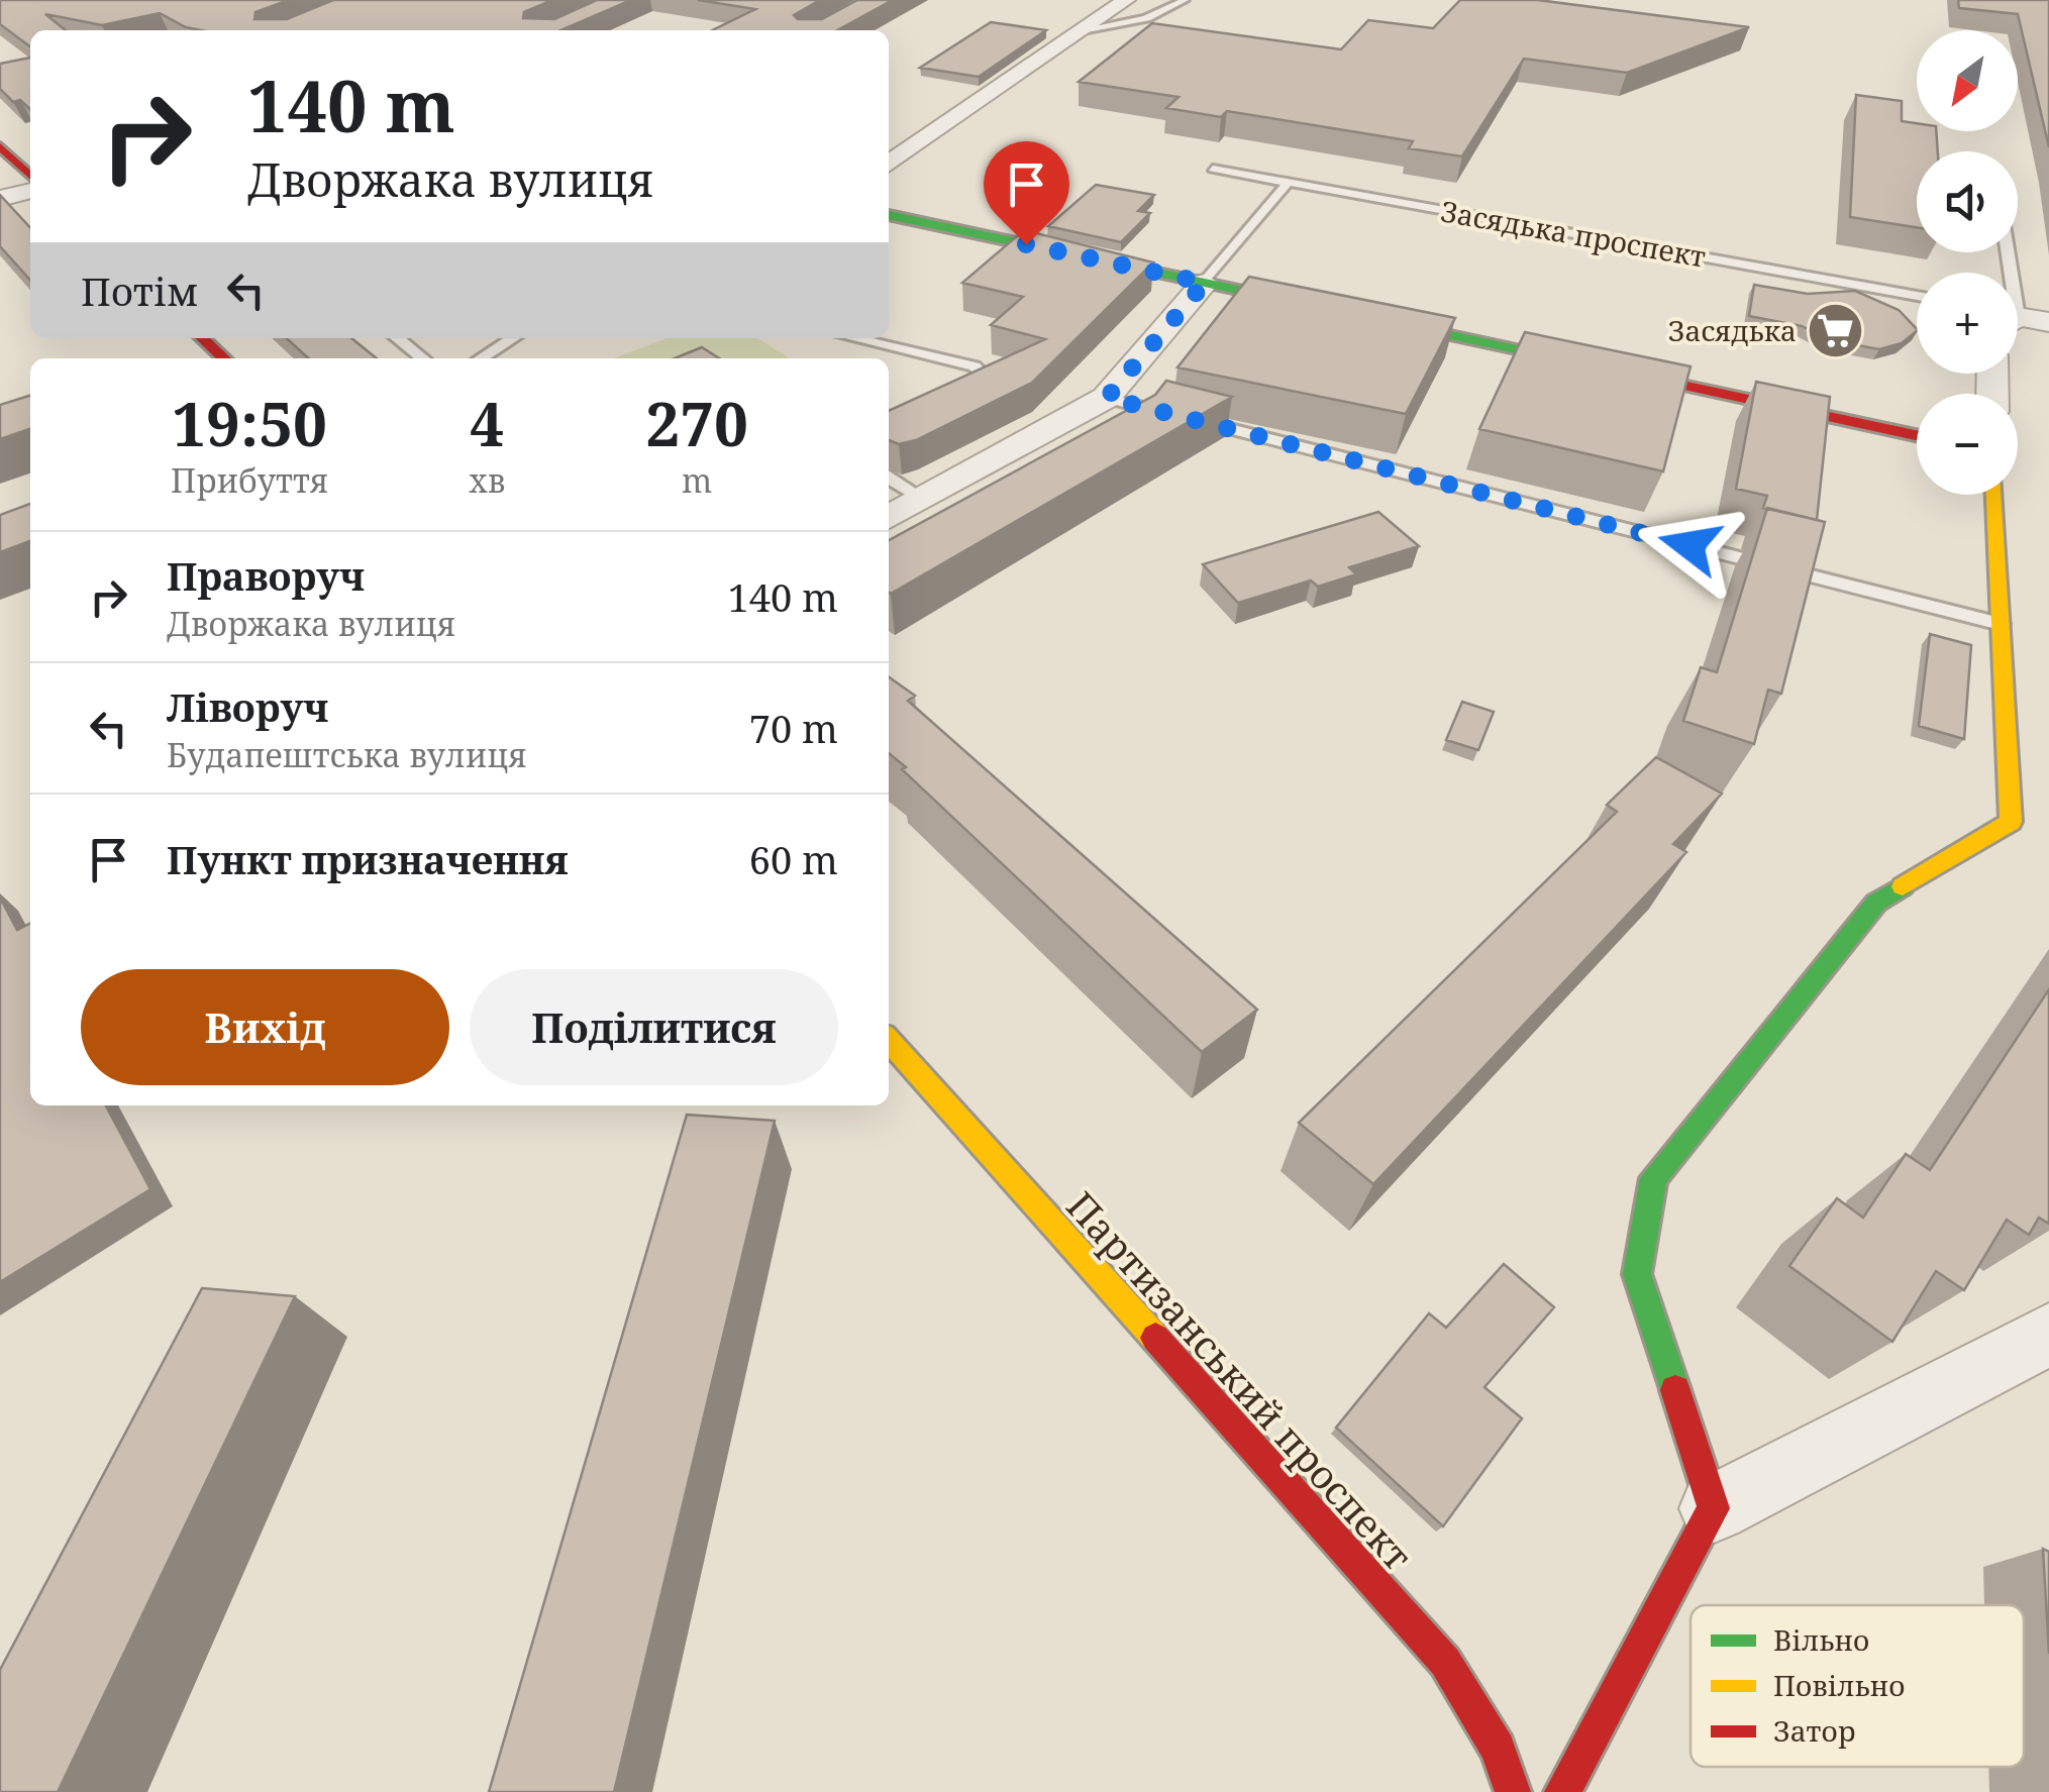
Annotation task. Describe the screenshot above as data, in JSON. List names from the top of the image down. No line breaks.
{"streets":{"street":["Партизанський проспект"],"lane":["Засядька проспект"]},"places":{"supermarket":["Засядька"]},"legend":["Вільно","Повільно","Затор"],"north":"bottom left","page":{"map_buttons":["+","−"],"turn":["140 m","Дворжака вулиця"],"then":"Потім","eta":["19:50","Прибуття","4","хв","270","m"],"list":[{"name":"Праворуч","note":"Дворжака вулиця","value":"140 m"},{"name":"Ліворуч","note":"Будапештська вулиця","value":"70 m"},{"name":"Пункт призначення","value":"60 m"}],"buttons":["Вихід","Поділитися"]}}
